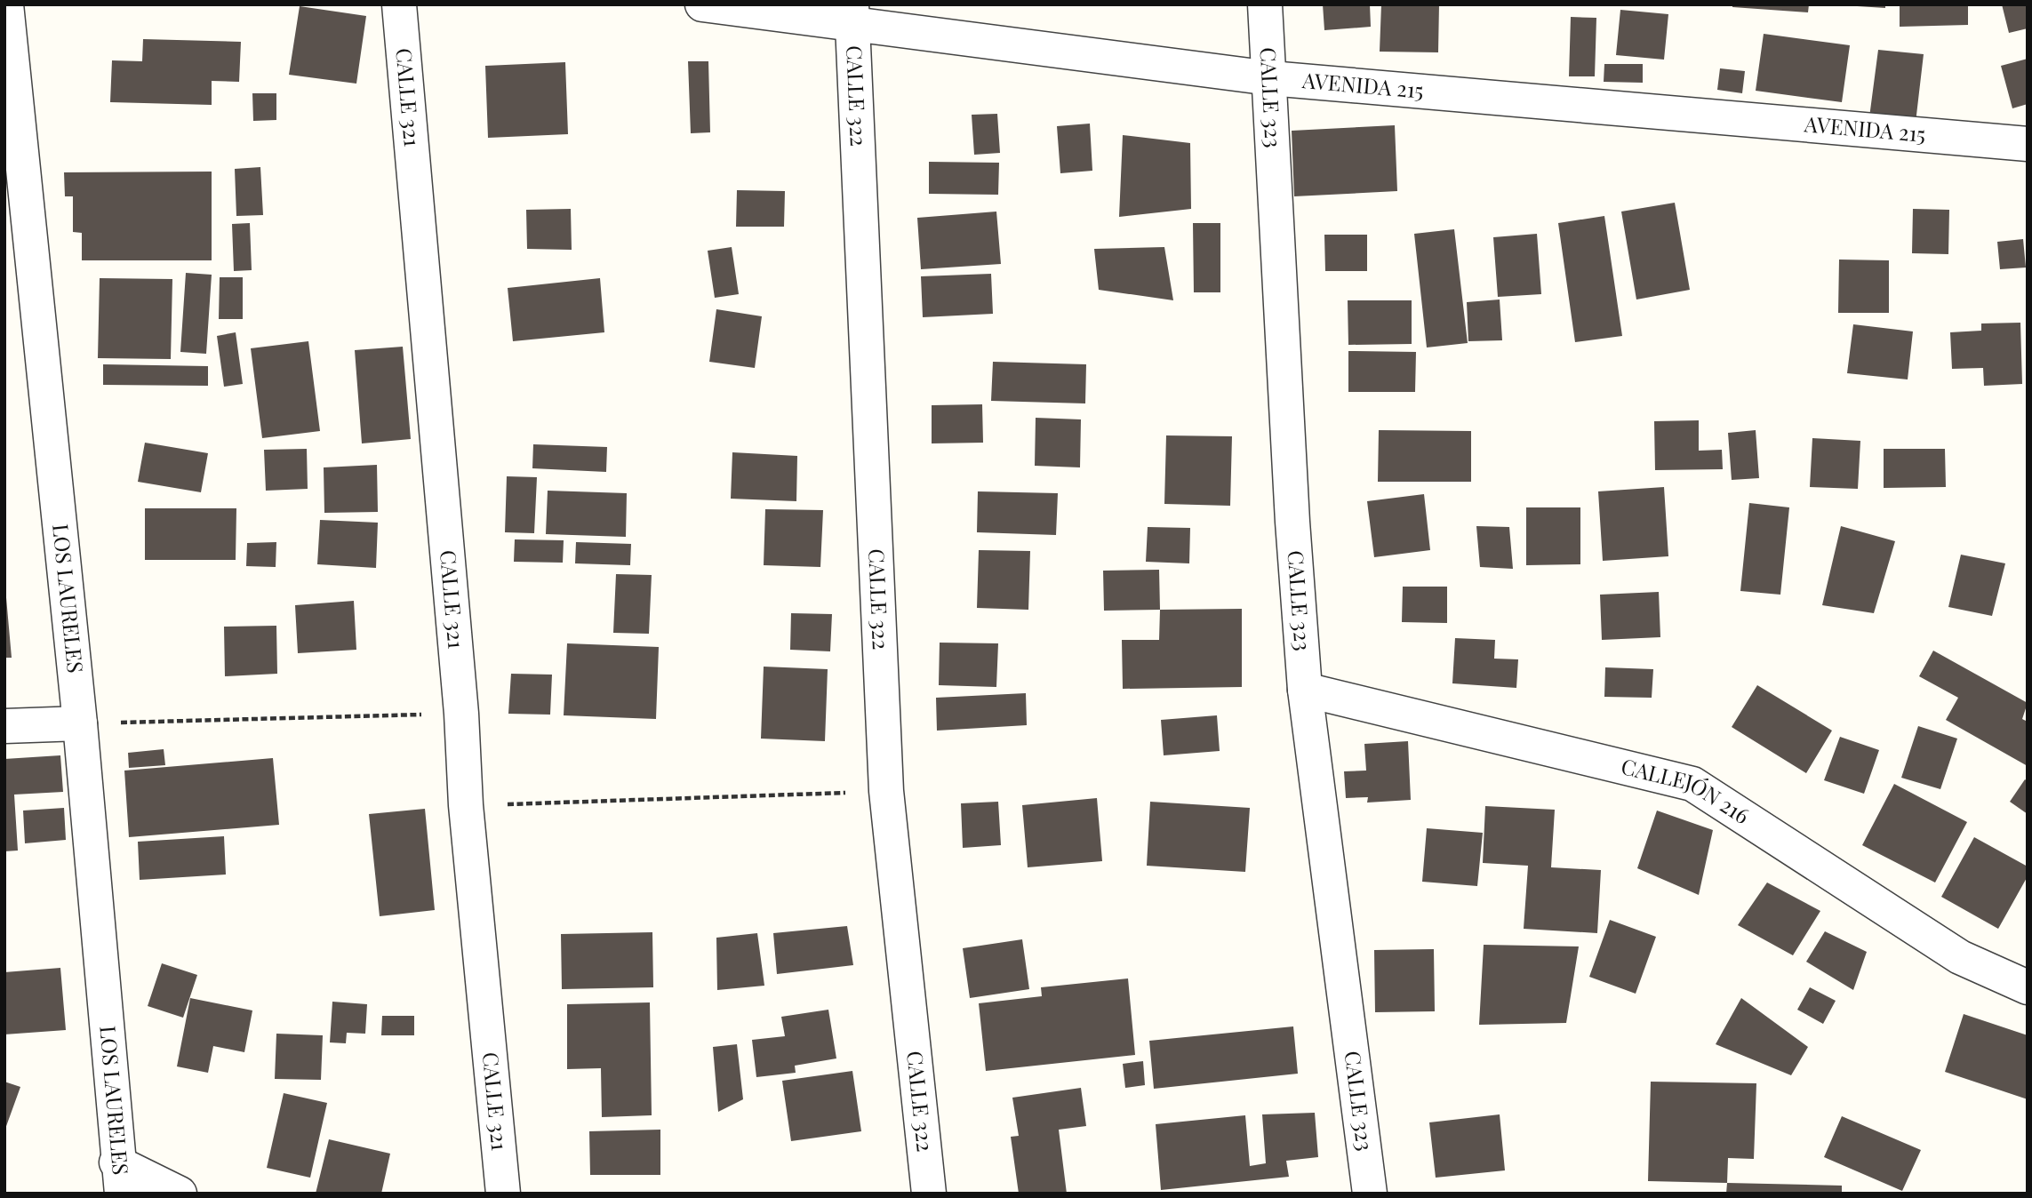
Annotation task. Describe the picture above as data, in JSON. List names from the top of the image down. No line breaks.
{"streets":{"street":["AVENIDA 215","CALLE 321","CALLE 322","CALLE 323","LOS LAURELES","CALLEJÓN 216"]},"crossings":[["AVENIDA 215","CALLE 322"],["AVENIDA 215","CALLE 323"],["CALLE 323","CALLEJÓN 216"]]}
